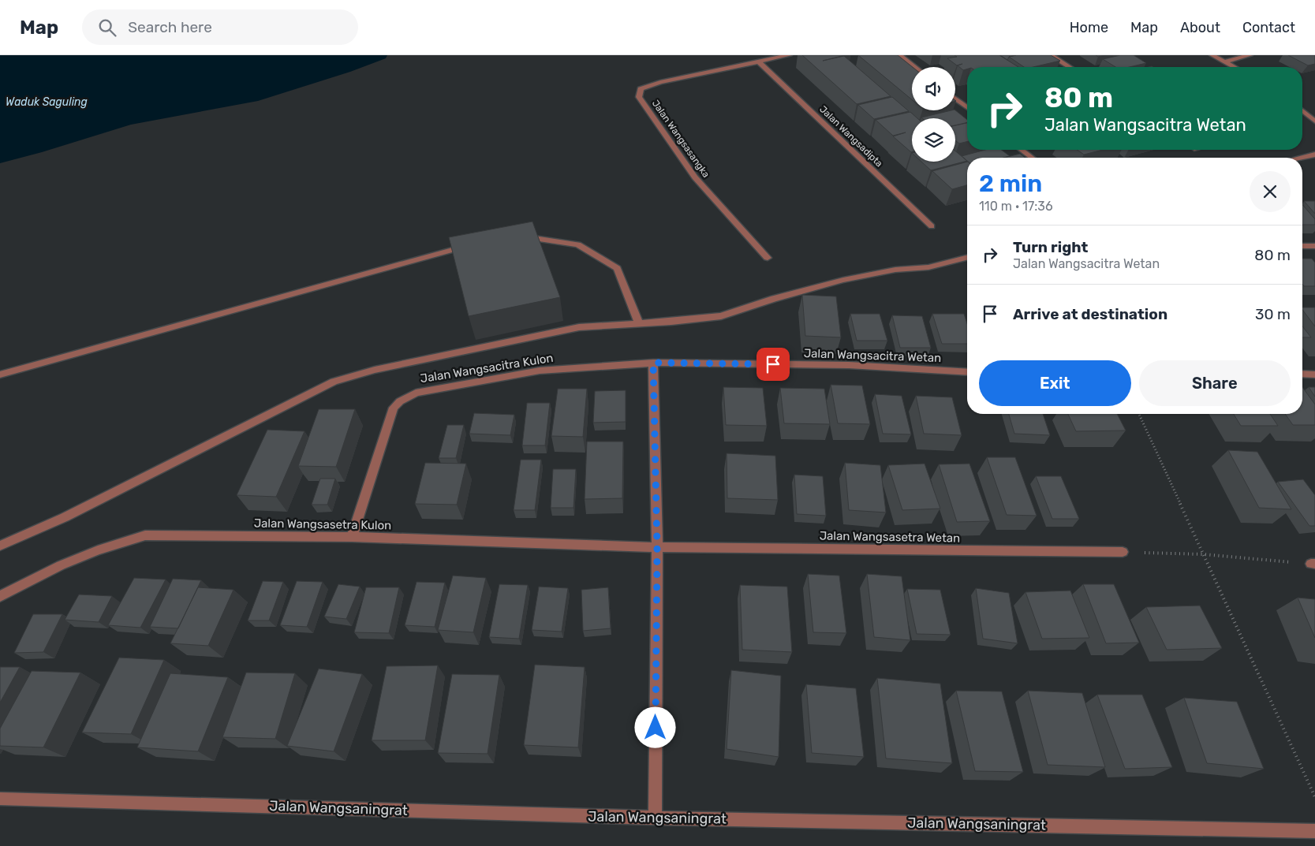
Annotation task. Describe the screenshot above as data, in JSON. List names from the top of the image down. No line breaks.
{"streets":{"street":["Jalan Wangsadipta","Jalan Wangsasangka","Jalan Wangsacitra Wetan","Jalan Wangsacitra Kulon","Jalan Wangsasetra Kulon","Jalan Wangsasetra Wetan","Jalan Wangsaningrat"]},"crossings":[["Jalan Wangsadipta","Jalan Wangsasangka"],["Jalan Wangsacitra Wetan","Jalan Wangsacitra Kulon"],["Jalan Wangsacitra Kulon","Jalan Wangsasetra Kulon"],["Jalan Wangsasetra Kulon","Jalan Wangsasetra Wetan"]],"water":["Waduk Saguling"],"page":{"header":"Map","search":"Search here","nav":["Home","Map","About","Contact"],"turn":["80 m","Jalan Wangsacitra Wetan"],"heading":["2 min","110 m · 17:36"],"list":[{"name":"Turn right","note":"Jalan Wangsacitra Wetan","value":"80 m"},{"name":"Arrive at destination","value":"30 m"}],"buttons":["Exit","Share"]}}
